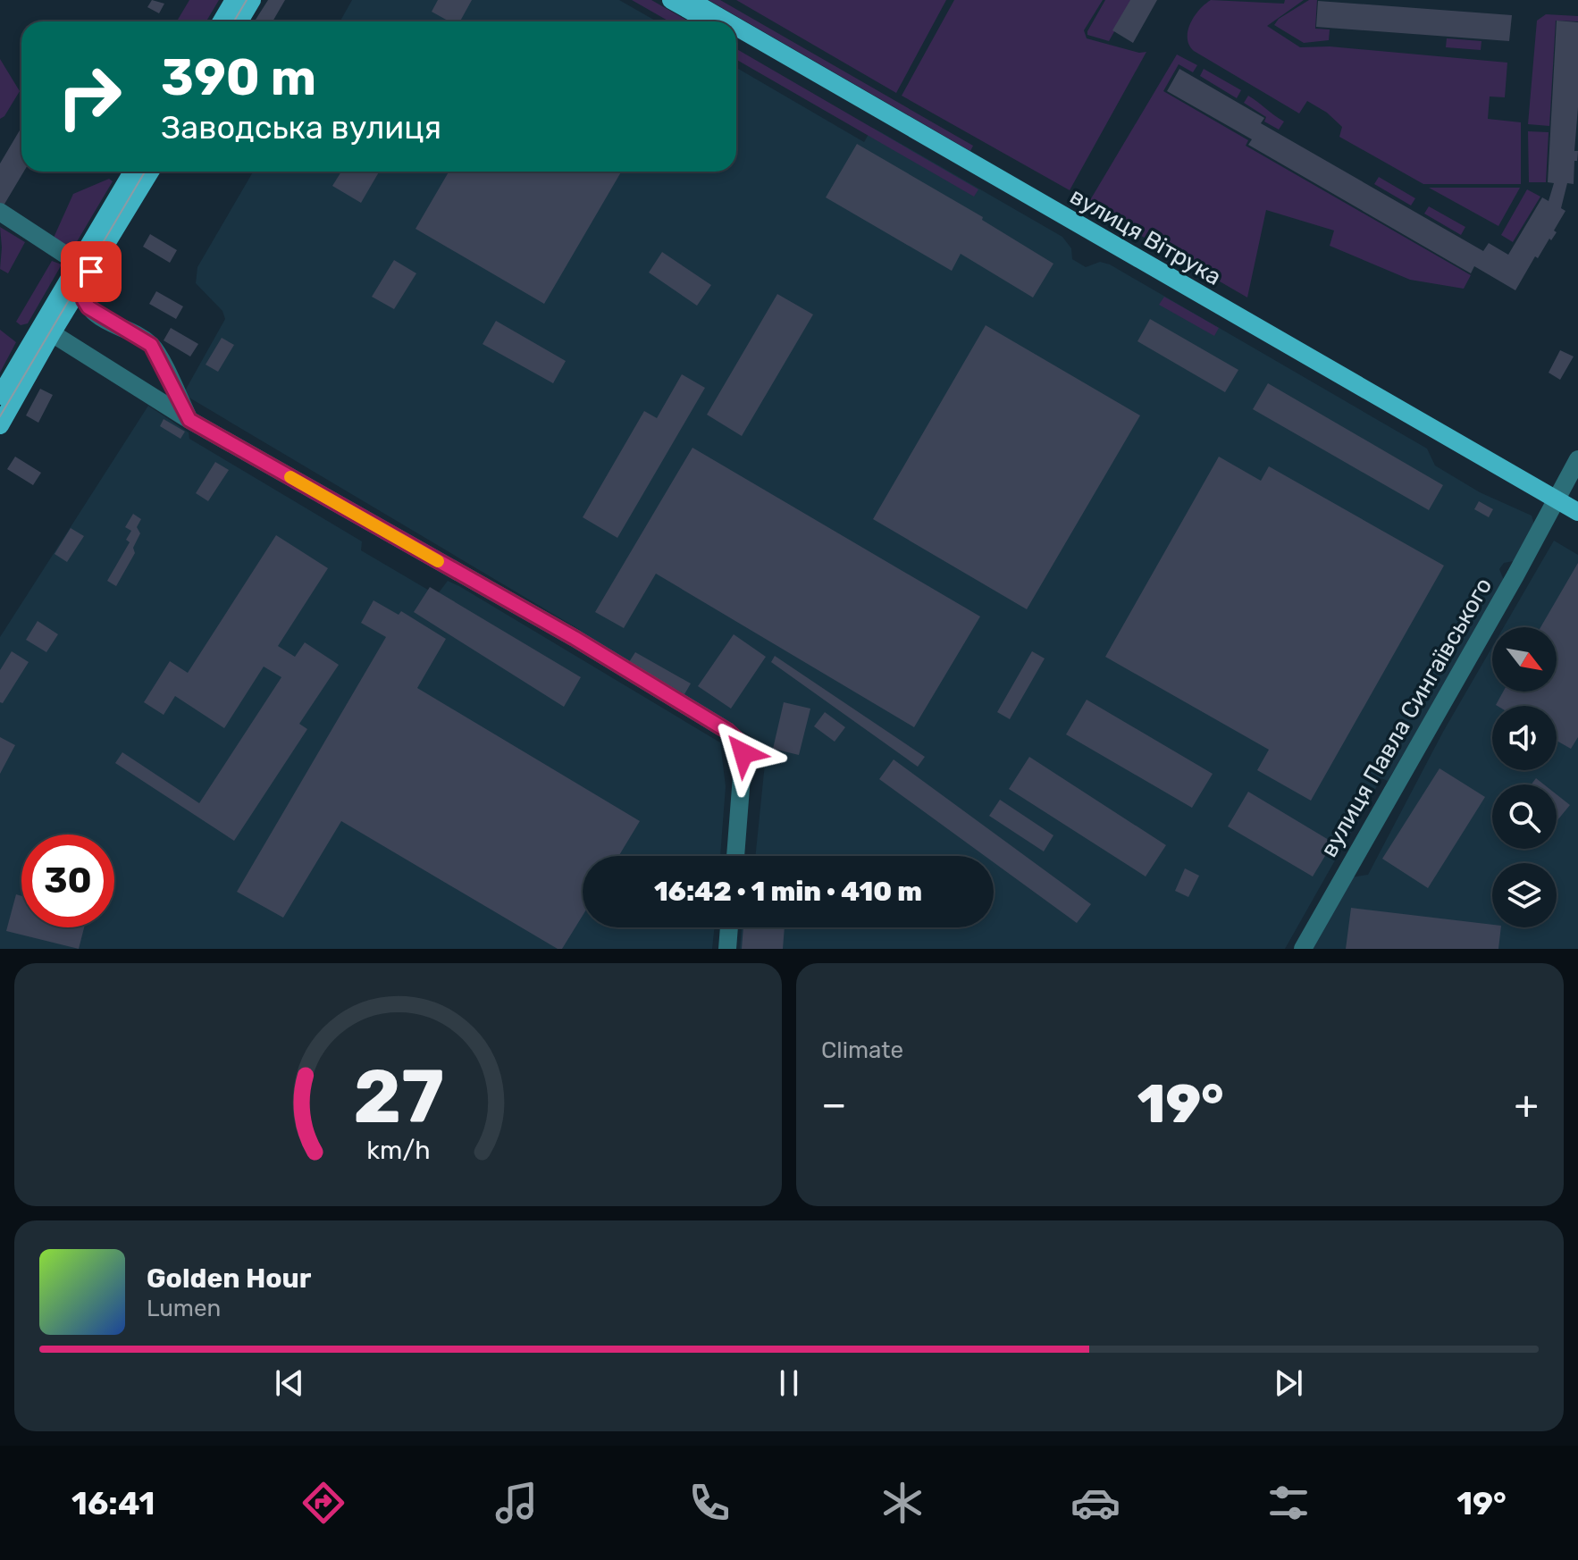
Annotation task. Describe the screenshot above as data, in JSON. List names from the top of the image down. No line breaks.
{"streets":{"main road":["вулиця Вітрука"],"street":["вулиця Павла Сингаївського"]},"crossings":[["вулиця Вітрука","вулиця Павла Сингаївського"]],"north":"bottom right","page":{"turn":["390 m","Заводська вулиця"],"limit":"30","trip":"16:42 · 1 min · 410 m","tile":"Climate","heat":["−","19°","+"],"song":["Golden Hour","Lumen"],"tabs":["16:41","19°"],"gauge":["27","km/h"]}}
